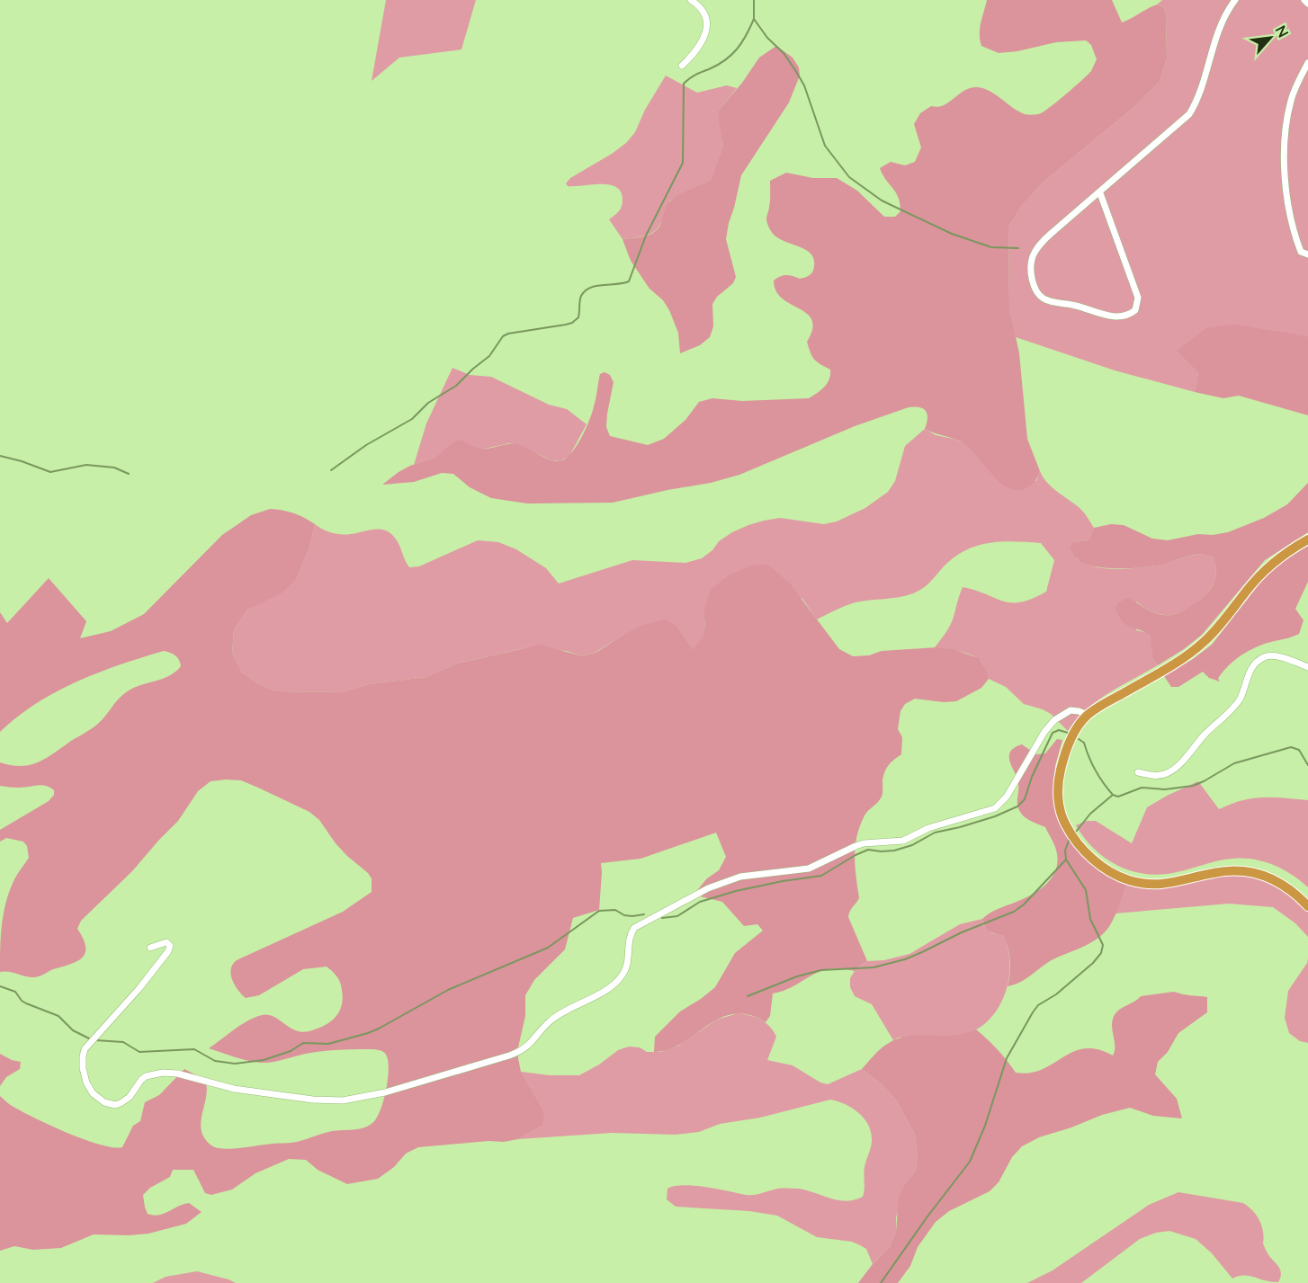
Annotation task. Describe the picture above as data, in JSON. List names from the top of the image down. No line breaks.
{"north":"top right"}
